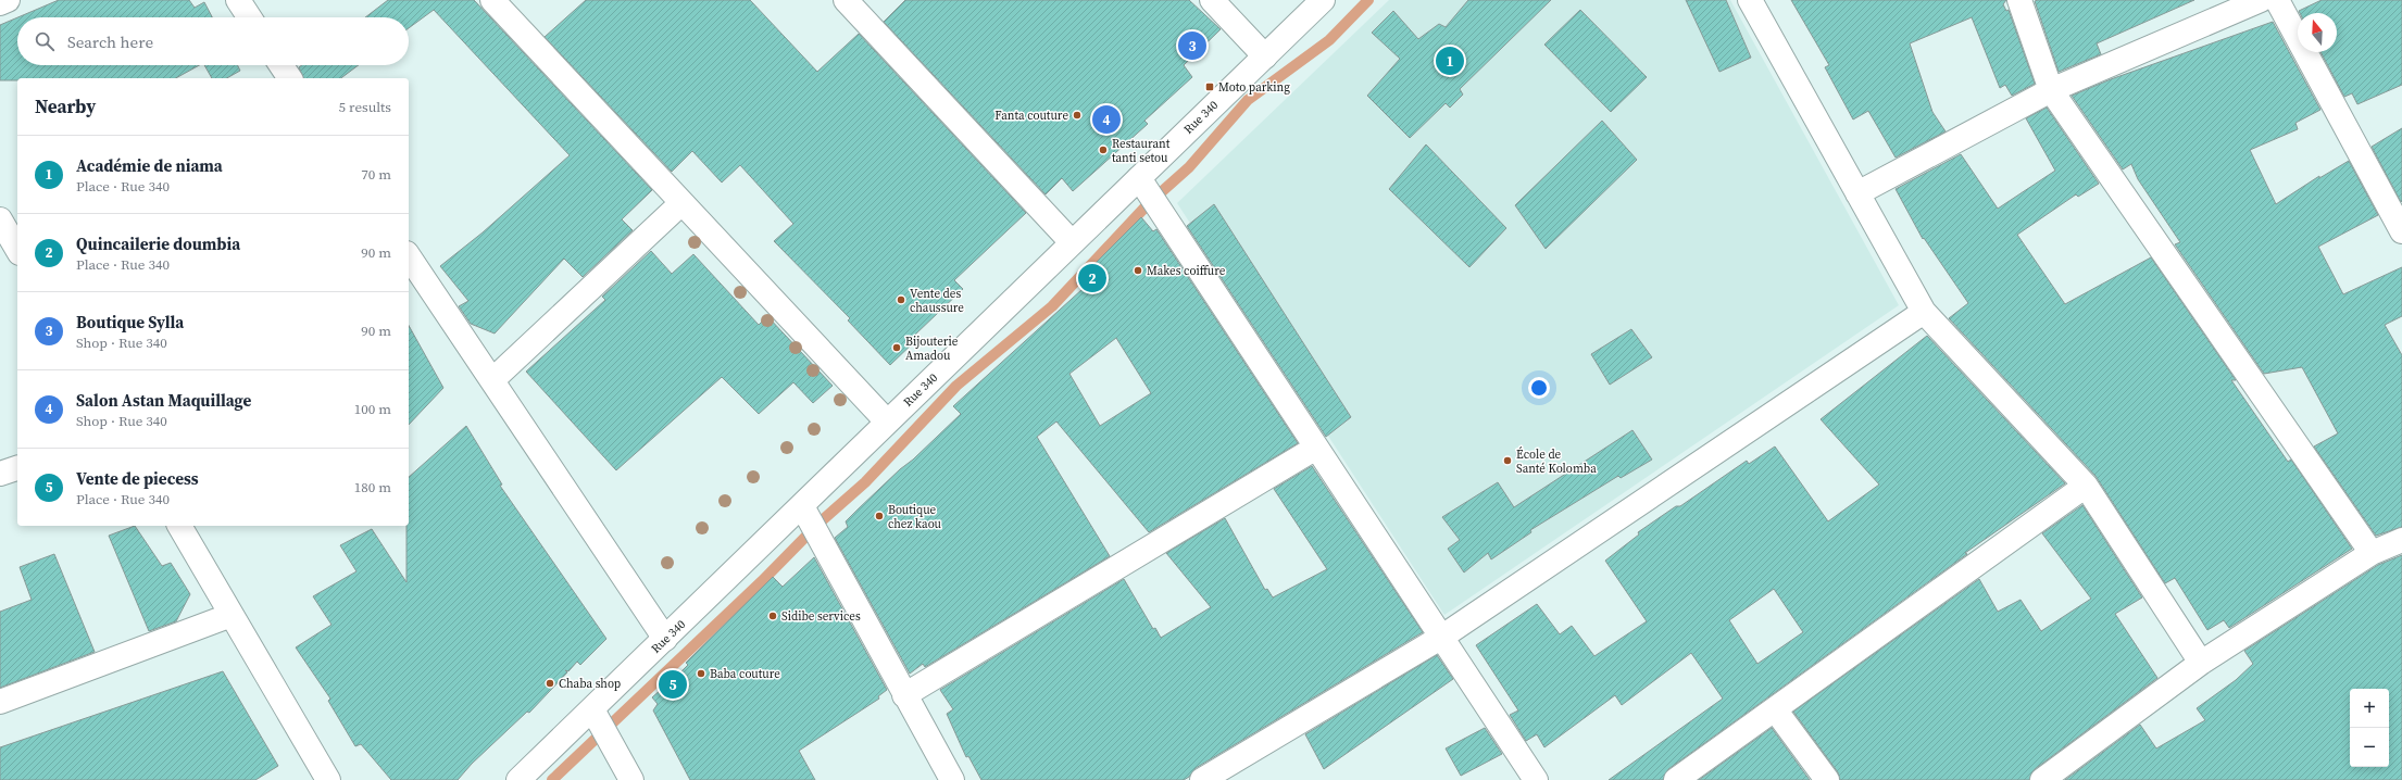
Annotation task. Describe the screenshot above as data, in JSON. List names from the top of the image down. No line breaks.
{"streets":{"street":["Rue 340"]},"places":{"transit":["Moto parking"],"other":["Fanta couture","Restaurant tanti setou","Makes coiffure","Vente des chaussure","Bijouterie Amadou","École de Santé Kolomba","Boutique chez kaou","Sidibe services","Baba couture","Chaba shop"]},"north":"top","page":{"search":"Search here","pins":["3","1","4","2","5"],"heading":["Nearby","5 results"],"list":[{"mark":"1","name":"Académie de niama","note":"Place · Rue 340","value":"70 m"},{"mark":"2","name":"Quincailerie doumbia","note":"Place · Rue 340","value":"90 m"},{"mark":"3","name":"Boutique Sylla","note":"Shop · Rue 340","value":"90 m"},{"mark":"4","name":"Salon Astan Maquillage","note":"Shop · Rue 340","value":"100 m"},{"mark":"5","name":"Vente de piecess","note":"Place · Rue 340","value":"180 m"}],"map_buttons":["+","−"]}}
